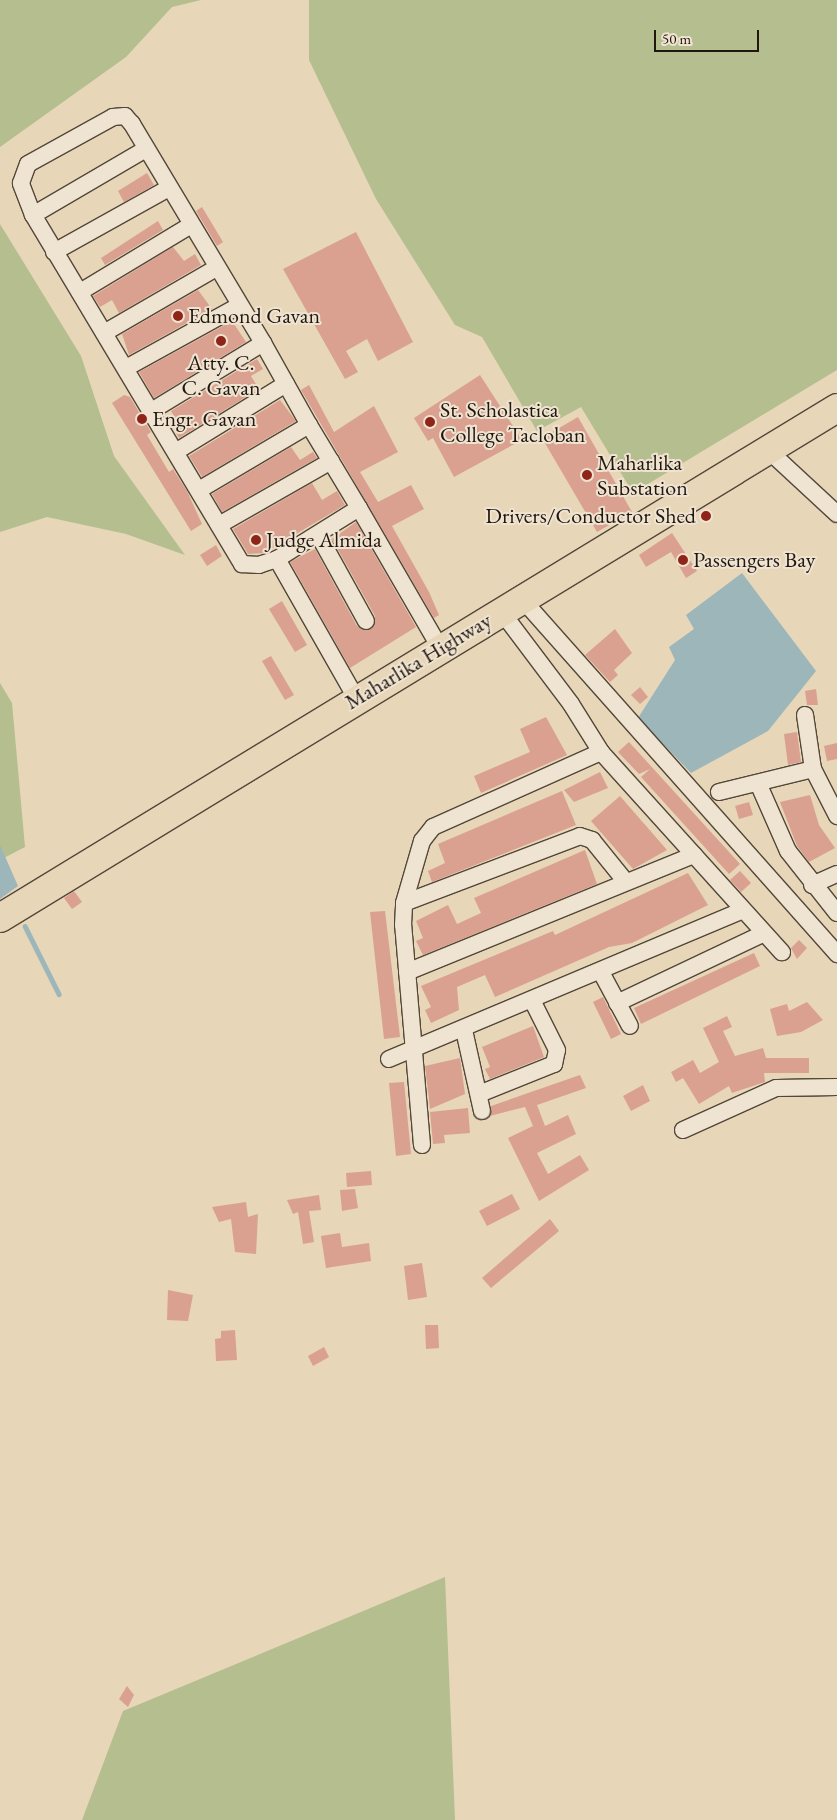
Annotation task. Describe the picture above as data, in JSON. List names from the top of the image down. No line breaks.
{"streets":{"highway":["Maharlika Highway"]},"places":["Edmond Gavan","Atty. C. C. Gavan","Engr. Gavan","St. Scholastica College Tacloban","Maharlika Substation","Drivers/Conductor Shed","Judge Almida","Passengers Bay"],"scale_bar":"50 m"}
